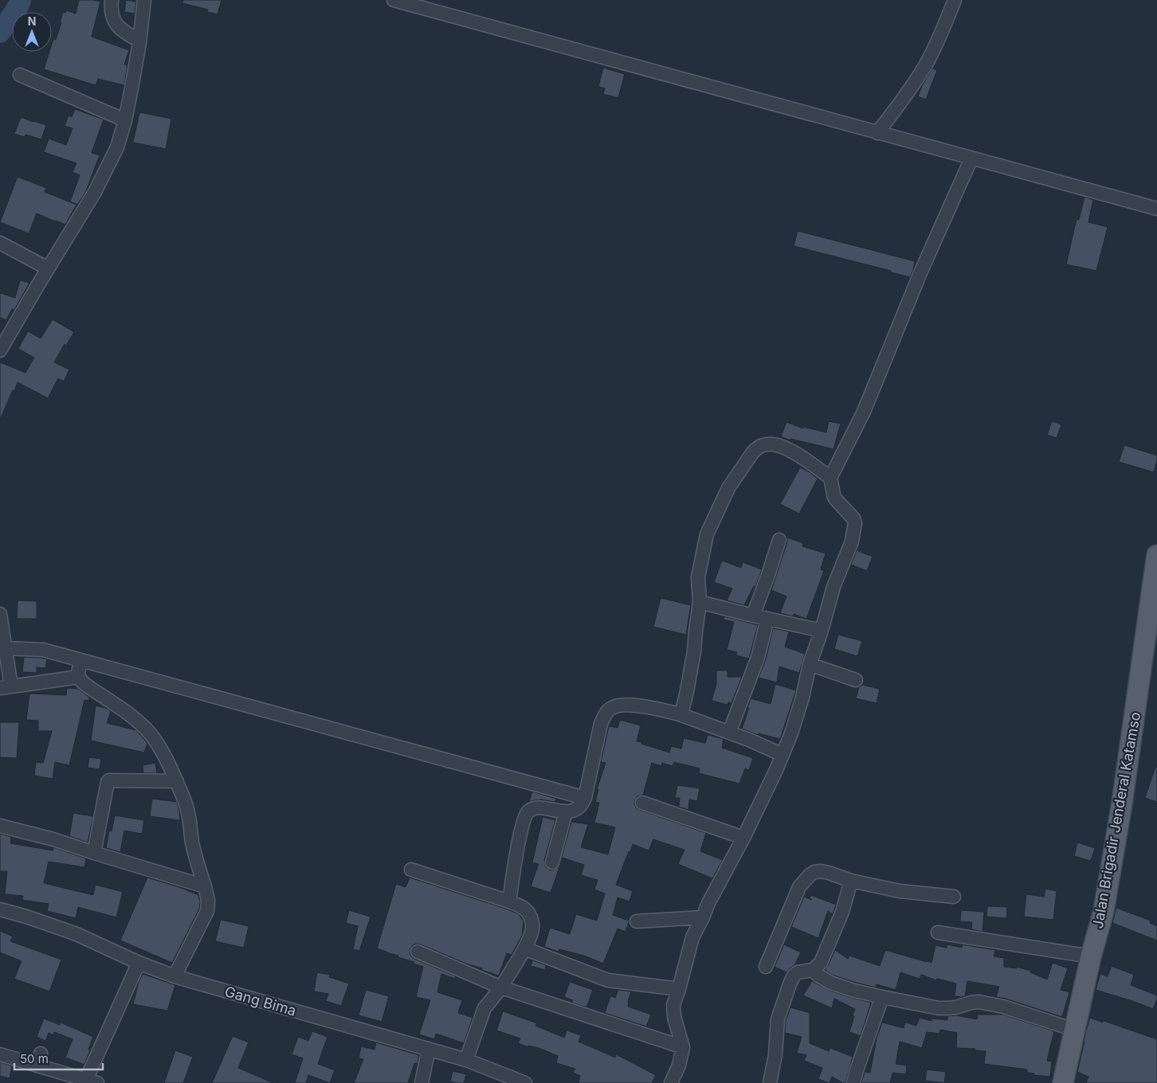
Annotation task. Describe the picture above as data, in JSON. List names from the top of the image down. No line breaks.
{"streets":{"main road":["Jalan Brigadir Jenderal Katamso"],"street":["Gang Bima"]},"scale_bar":"50 m","north":"top"}
